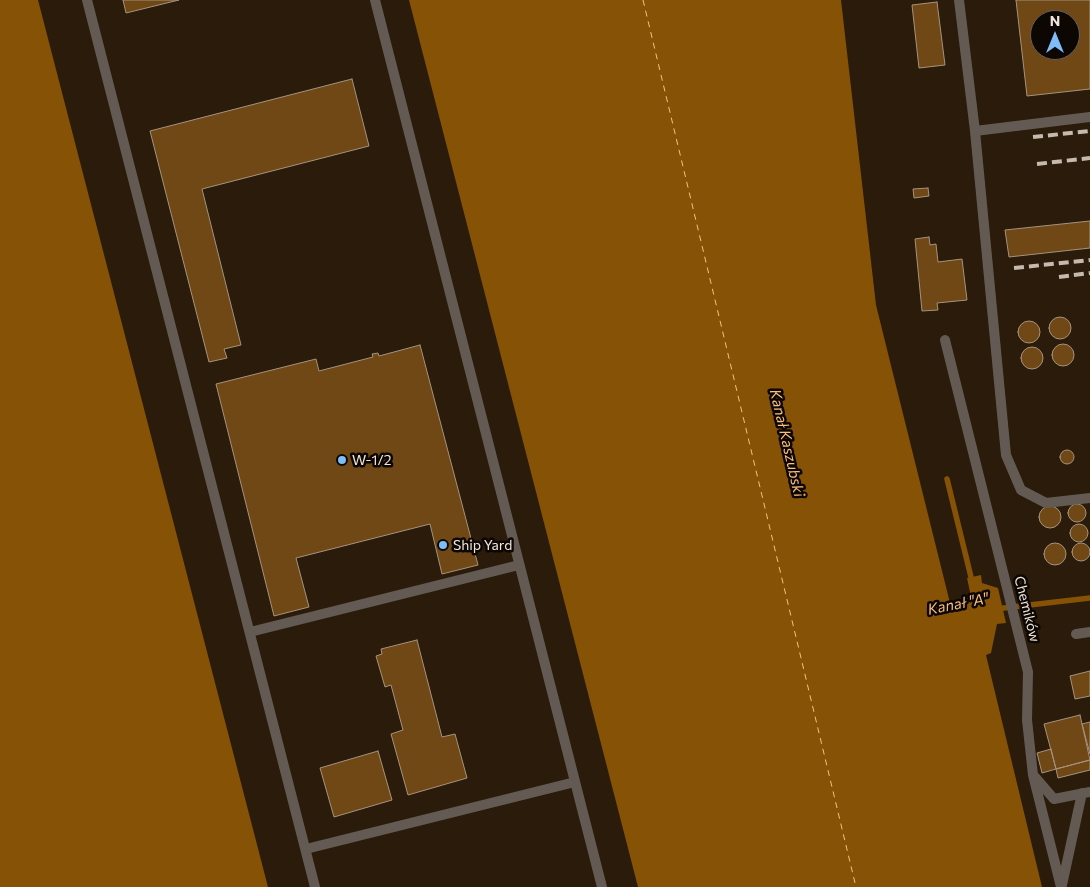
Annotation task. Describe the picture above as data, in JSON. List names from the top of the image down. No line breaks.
{"streets":{"lane":["Chemików"]},"water":["Kanał Kaszubski","Kanał \"A\""],"places":["W-1/2","Ship Yard"],"north":"top"}
